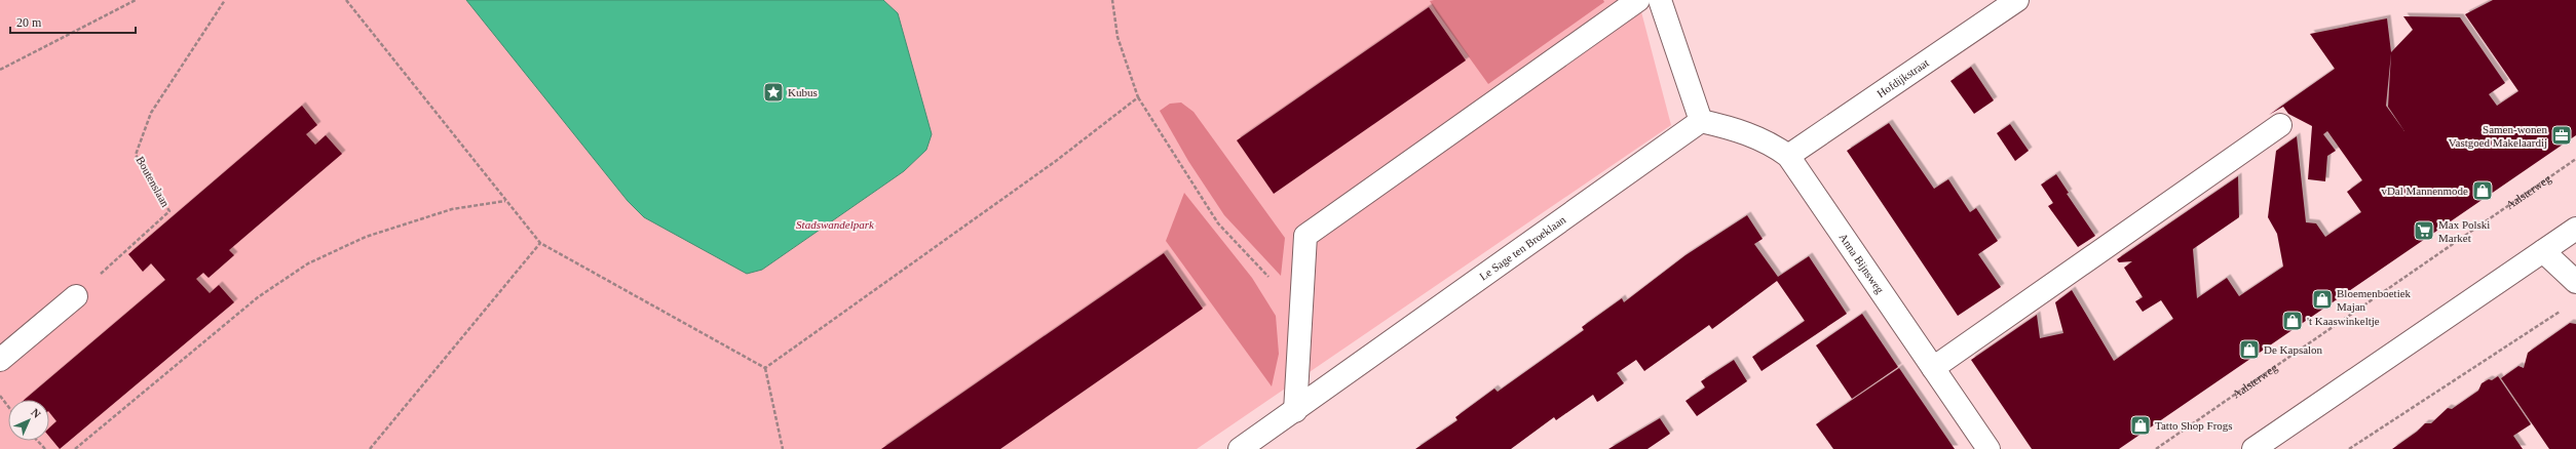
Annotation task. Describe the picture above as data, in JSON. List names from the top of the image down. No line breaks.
{"streets":{"street":["Hofdijkstraat","Le Sage ten Broeklaan","Anna Bijnsweg"],"path":["Boutenslaan","Aalsterweg"]},"crossings":[["Hofdijkstraat","Anna Bijnsweg"],["Le Sage ten Broeklaan","Anna Bijnsweg"]],"parks":["Stadswandelpark"],"places":{"place":["Kubus"],"office":["Samen-wonen Vastgoed Makelaardij"],"shop":["vDal Mannenmode","Bloemenboetiek Majan","'t Kaaswinkeltje","De Kapsalon","Tatto Shop Frogs"],"supermarket":["Max Polski Market"]},"scale_bar":"20 m","north":"top right"}
